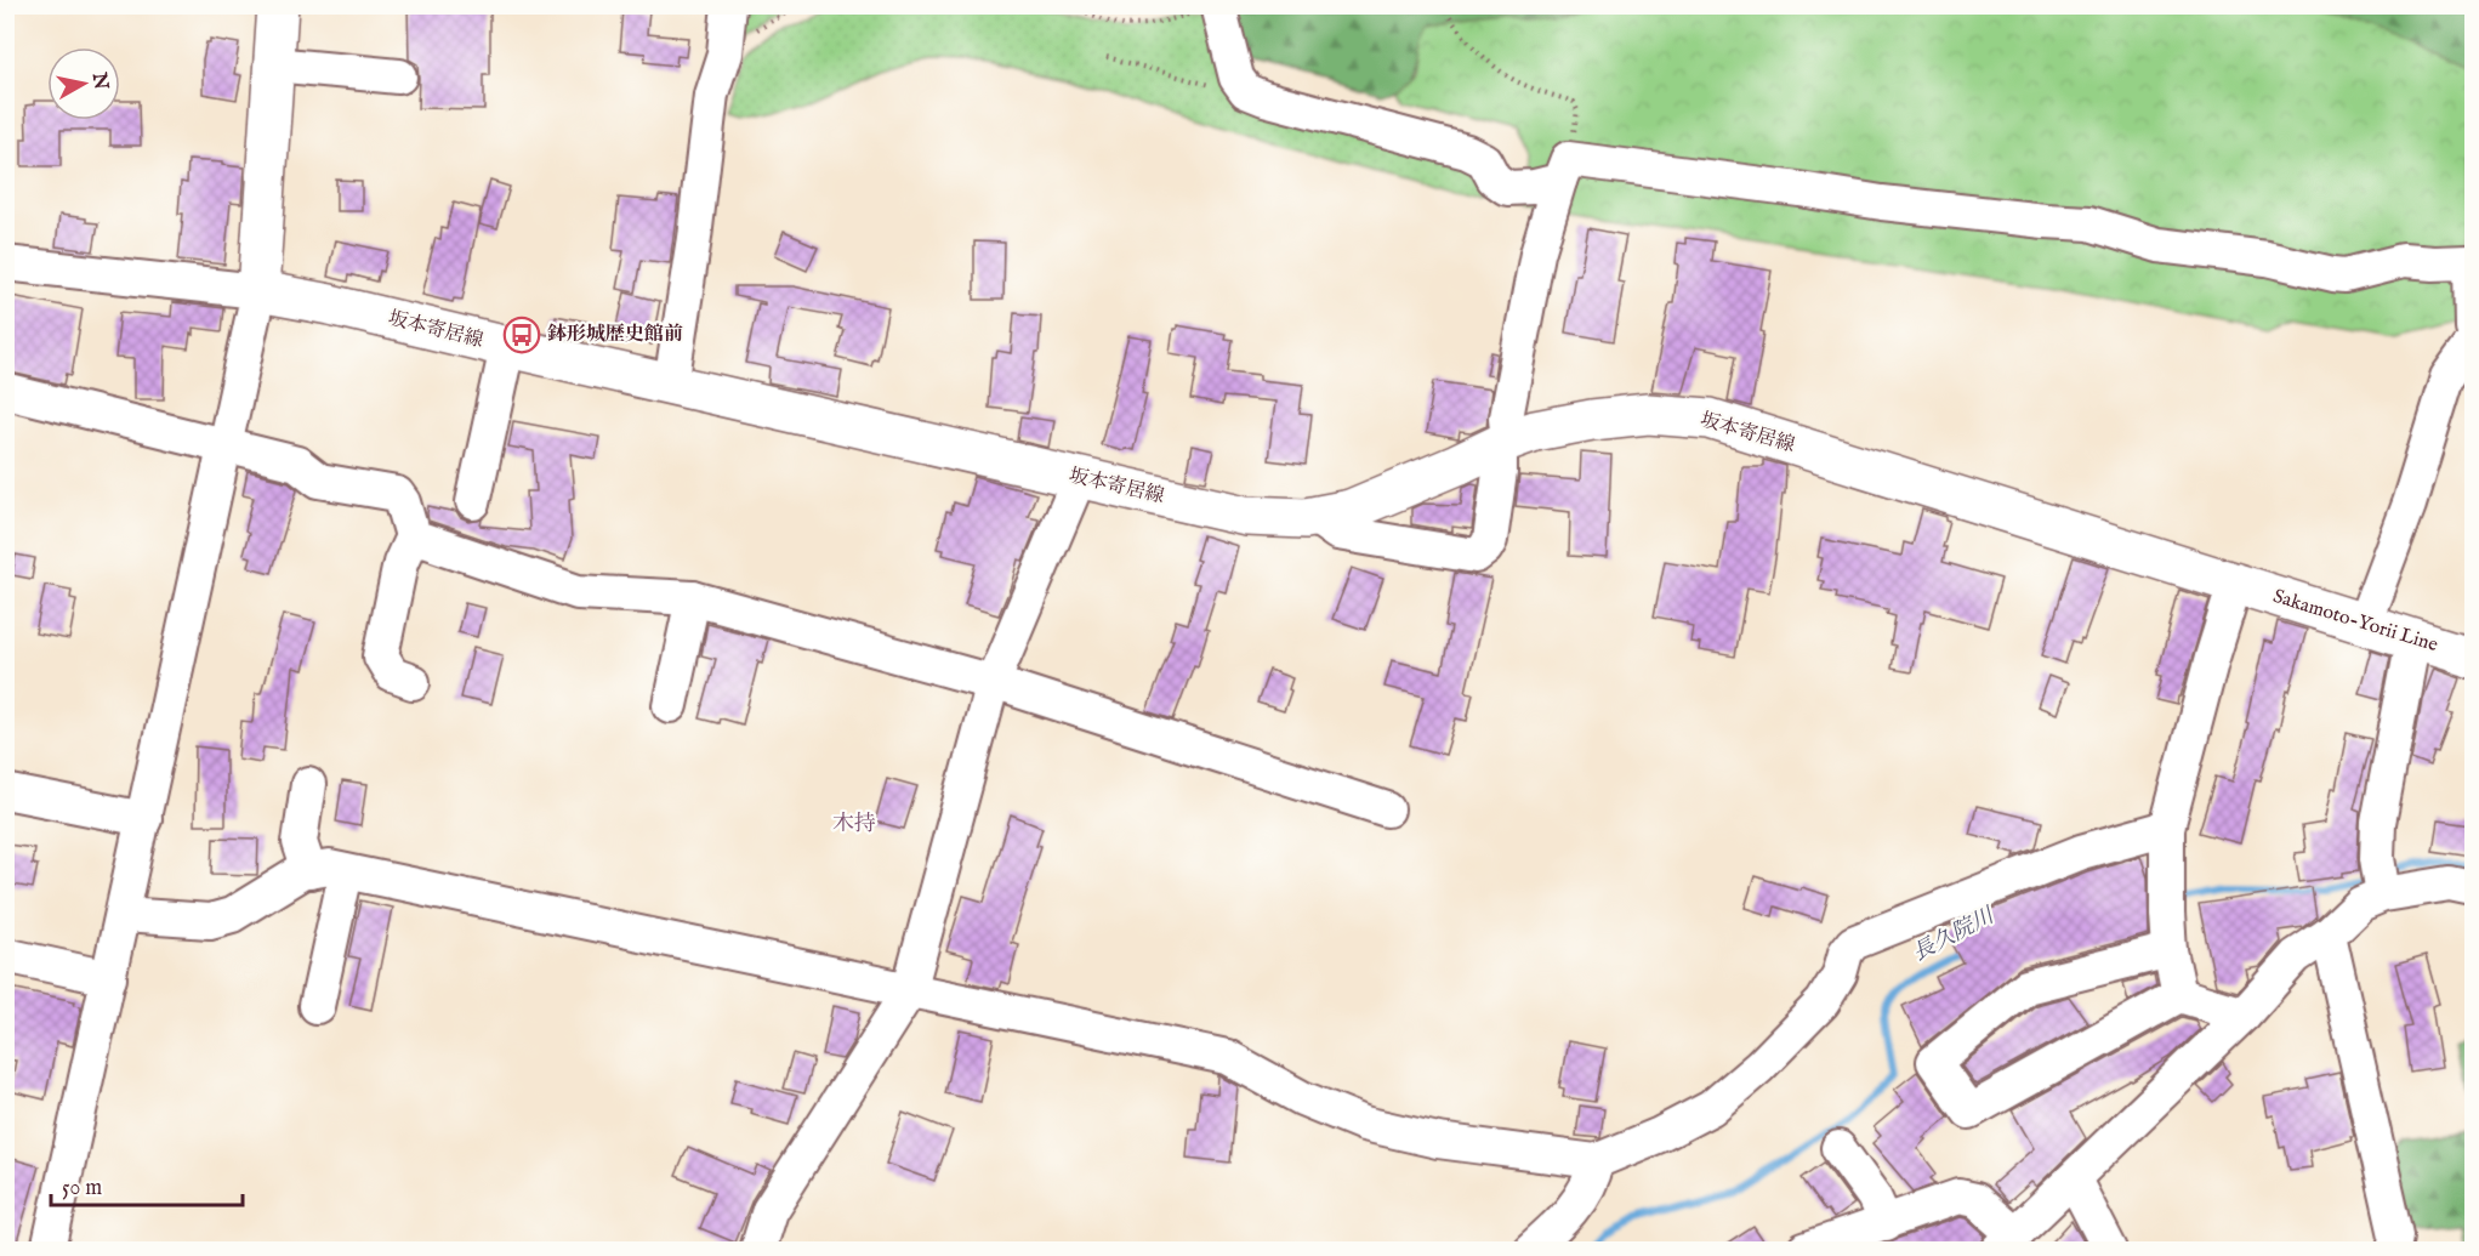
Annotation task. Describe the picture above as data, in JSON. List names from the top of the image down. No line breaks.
{"streets":{"main road":["坂本寄居線","Sakamoto-Yorii Line"]},"crossings":[["坂本寄居線","Sakamoto-Yorii Line"]],"districts":["木持"],"water":["長久院川"],"places":{"bus stop":["鉢形城歴史館前"]},"scale_bar":"50 m","north":"right"}
